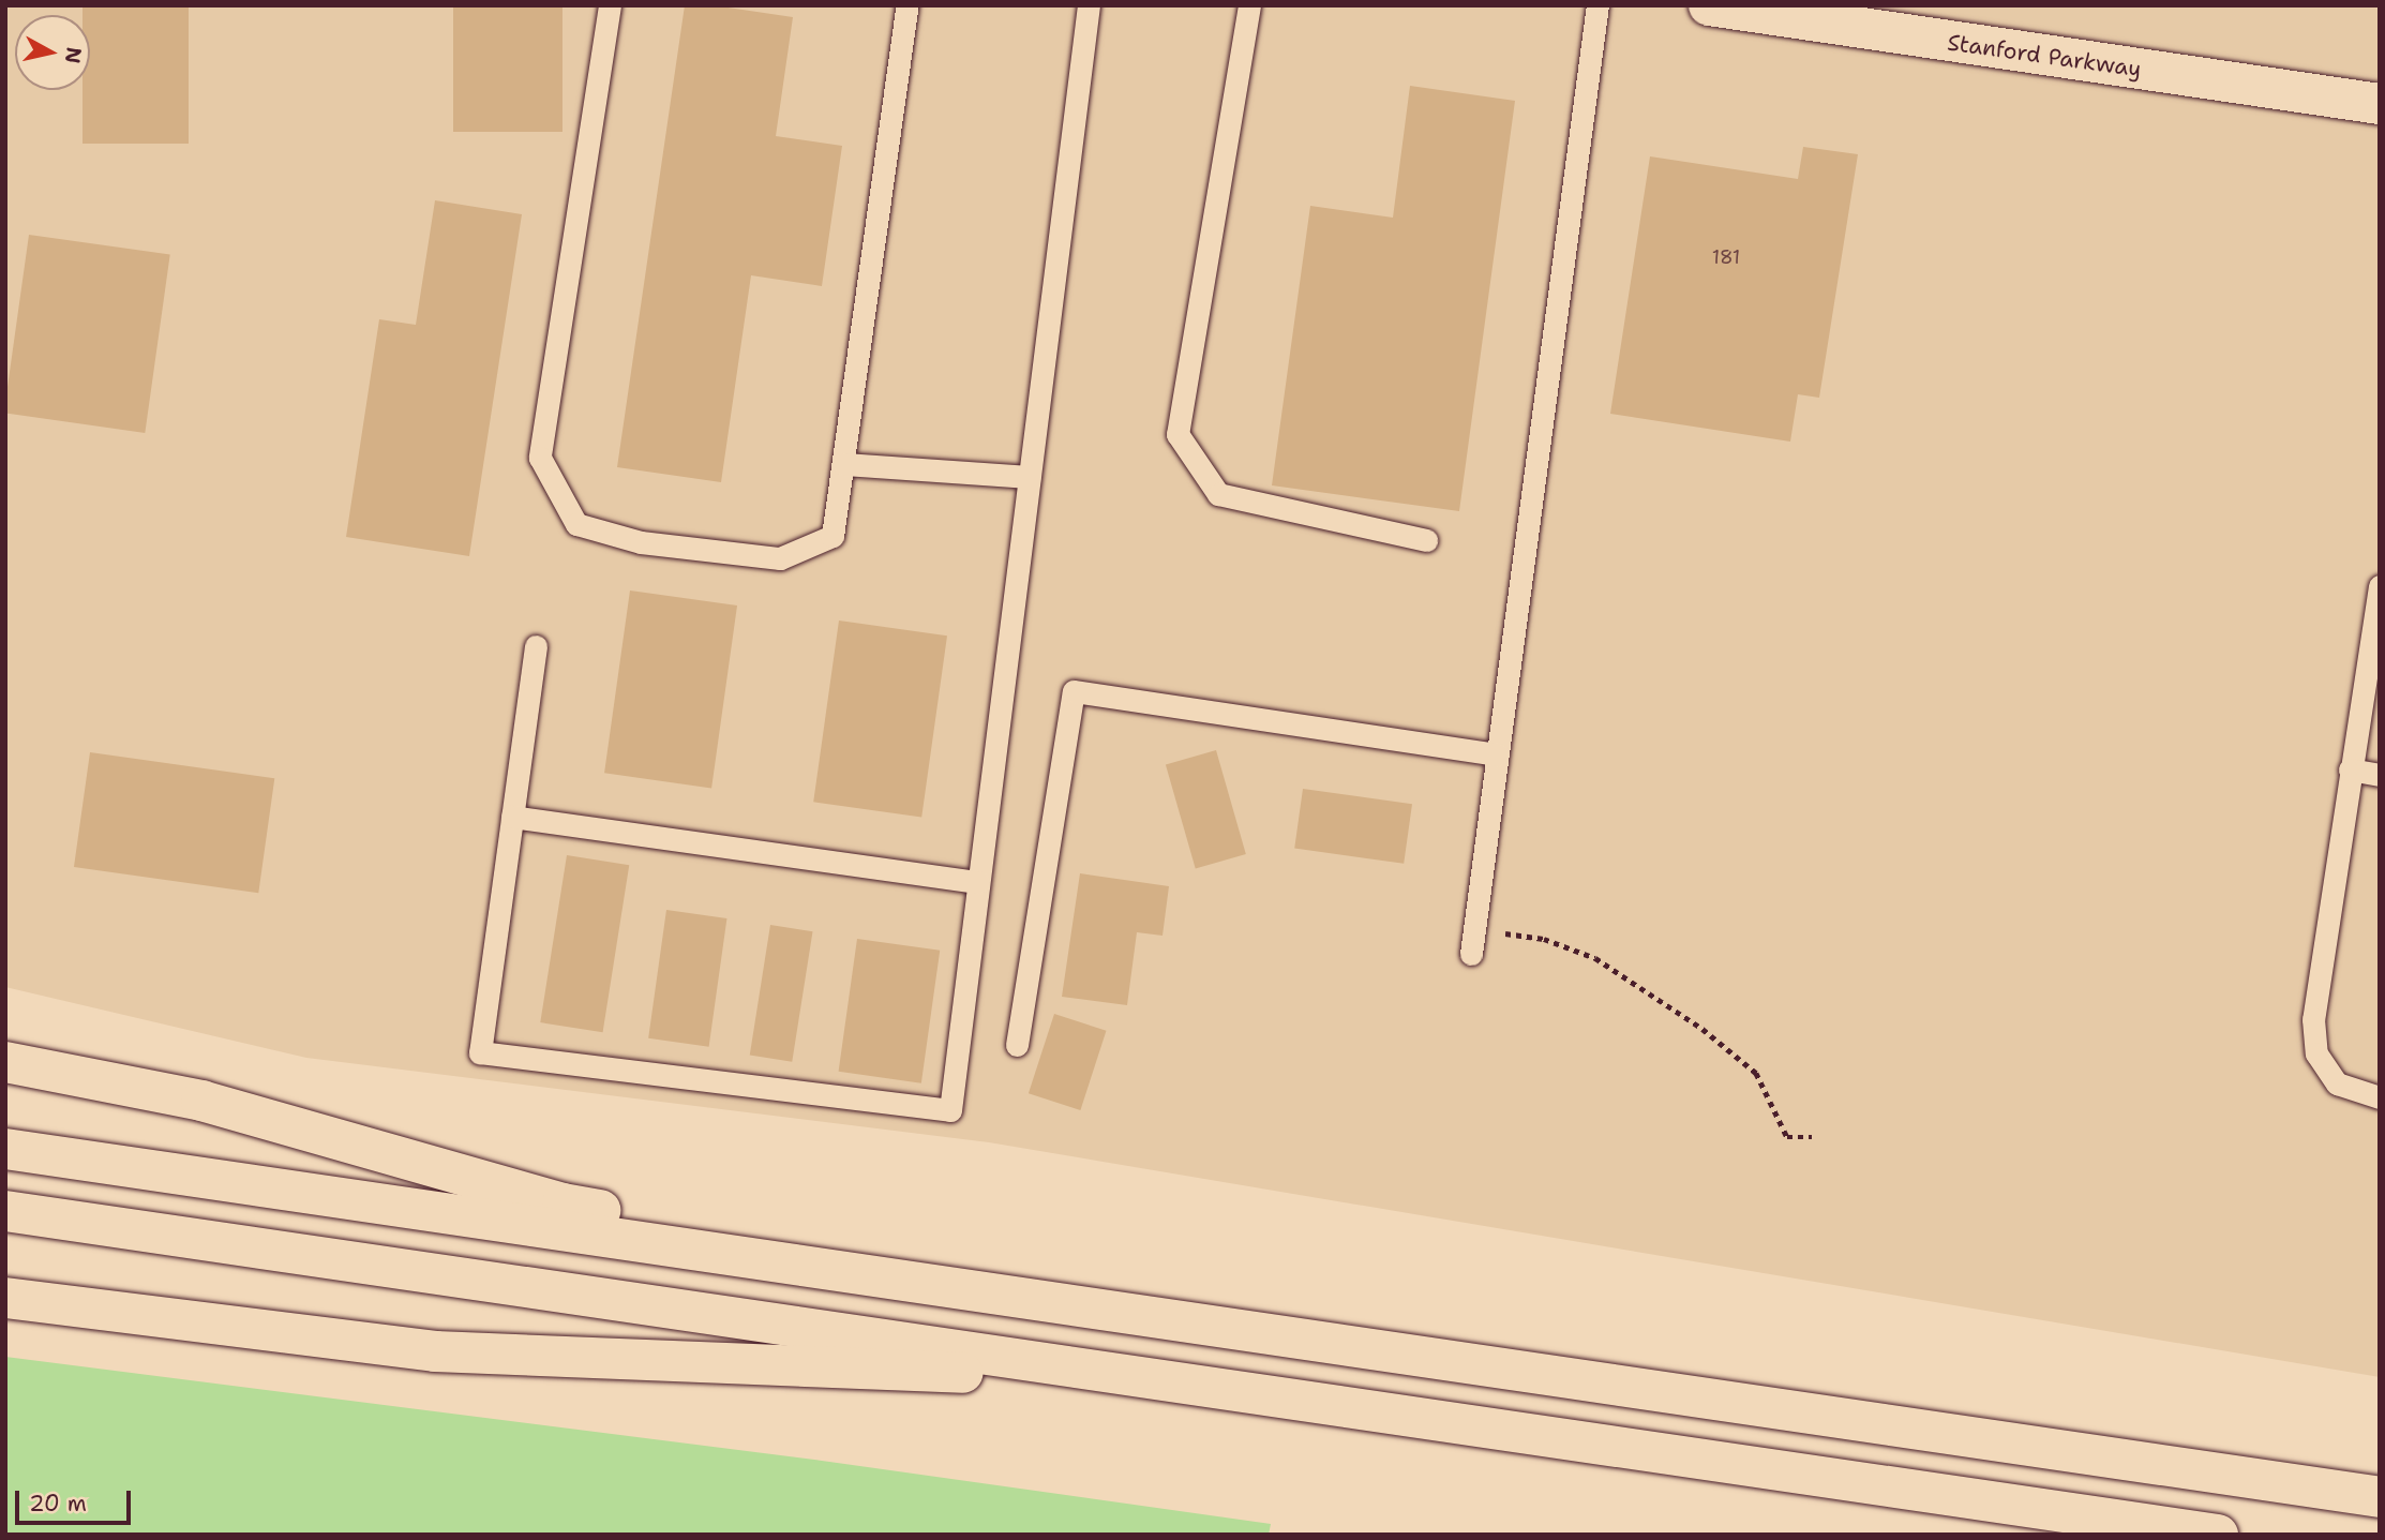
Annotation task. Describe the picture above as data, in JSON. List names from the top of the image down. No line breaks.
{"streets":{"main road":["Stanford Parkway"]},"house_numbers":["181"],"scale_bar":"20 m","north":"right"}
